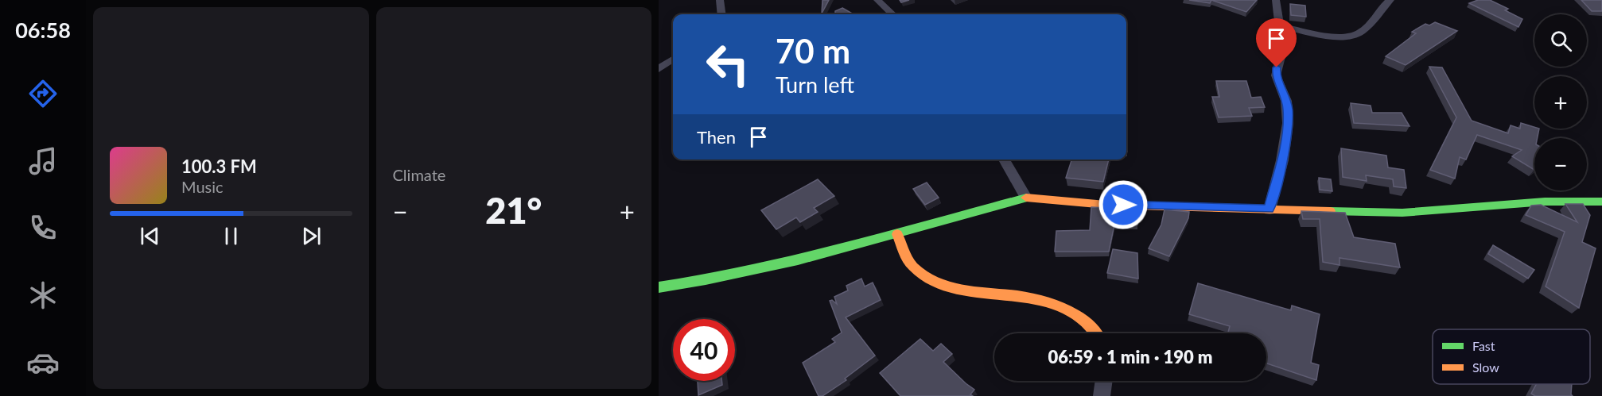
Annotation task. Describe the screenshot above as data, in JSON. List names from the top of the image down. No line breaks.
{"legend":["Fast","Slow"],"page":{"tabs":"06:58","tile":"Climate","map_buttons":["+","−"],"turn":["70 m","Turn left"],"then":"Then","song":["100.3 FM","Music"],"heat":["−","21°","+"],"limit":"40","trip":"06:59 · 1 min · 190 m"}}
